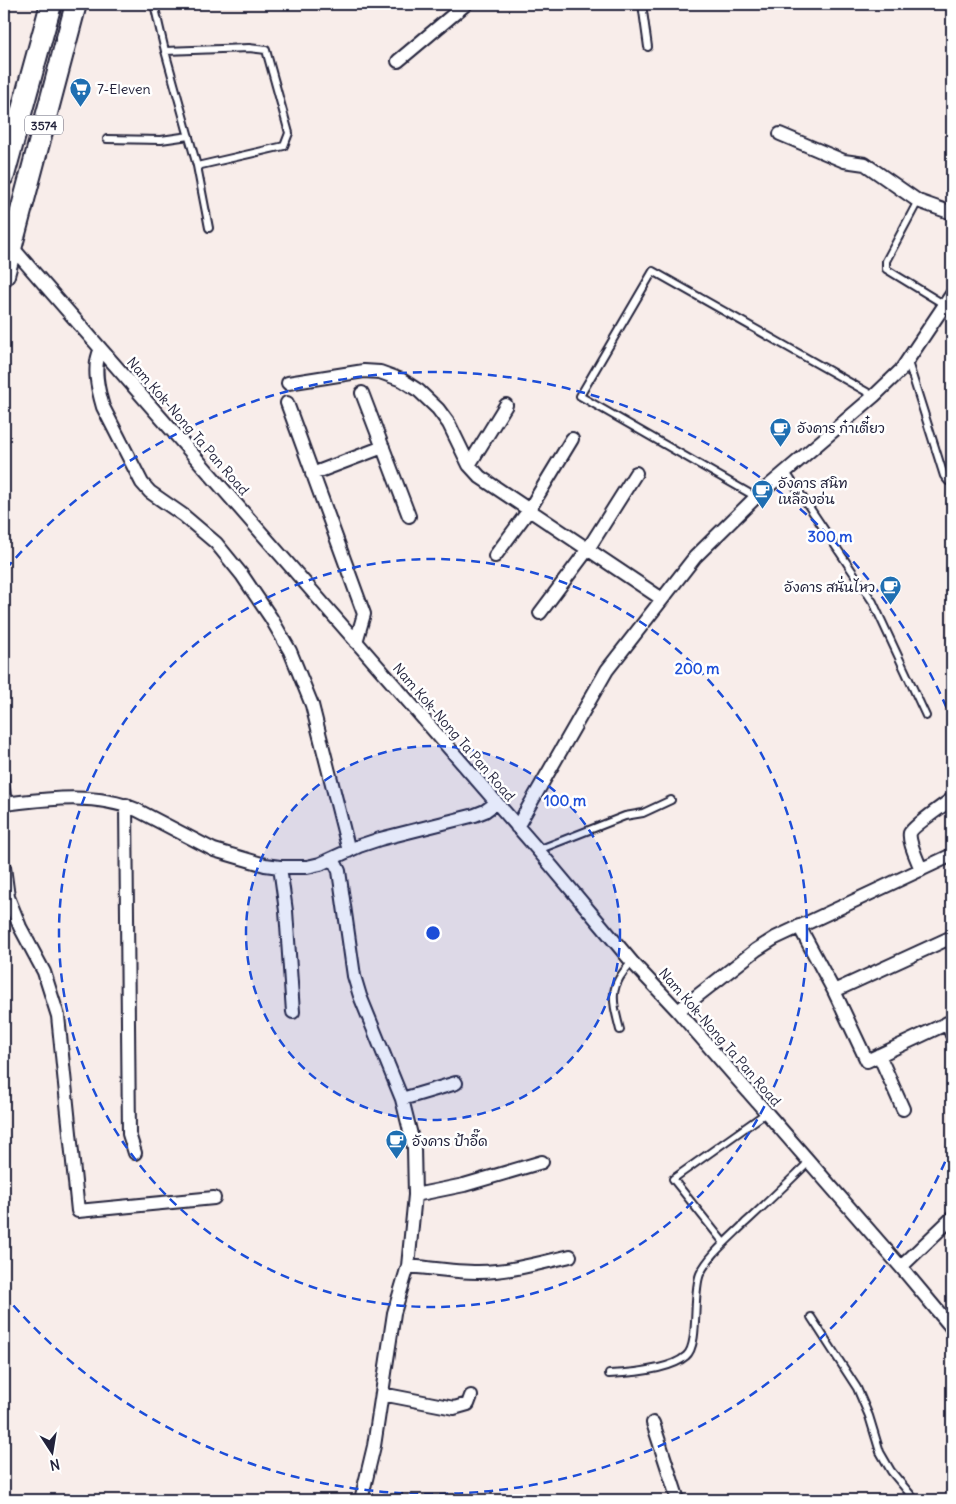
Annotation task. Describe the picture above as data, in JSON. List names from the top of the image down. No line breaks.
{"streets":{"main road":["3574"],"street":["Nam Kok-Nong Ta Pan Road"]},"crossings":[["3574","Nam Kok-Nong Ta Pan Road"]],"places":{"supermarket":["7-Eleven"],"cafe":["อังคาร ก๋าเตี๋ยว","อังคาร สนิท เหลืองอ่น","อังคาร สนั่นไหว","อังคาร ป้าอี๊ด"]},"north":"bottom","rings":["300 m","200 m","100 m"]}
